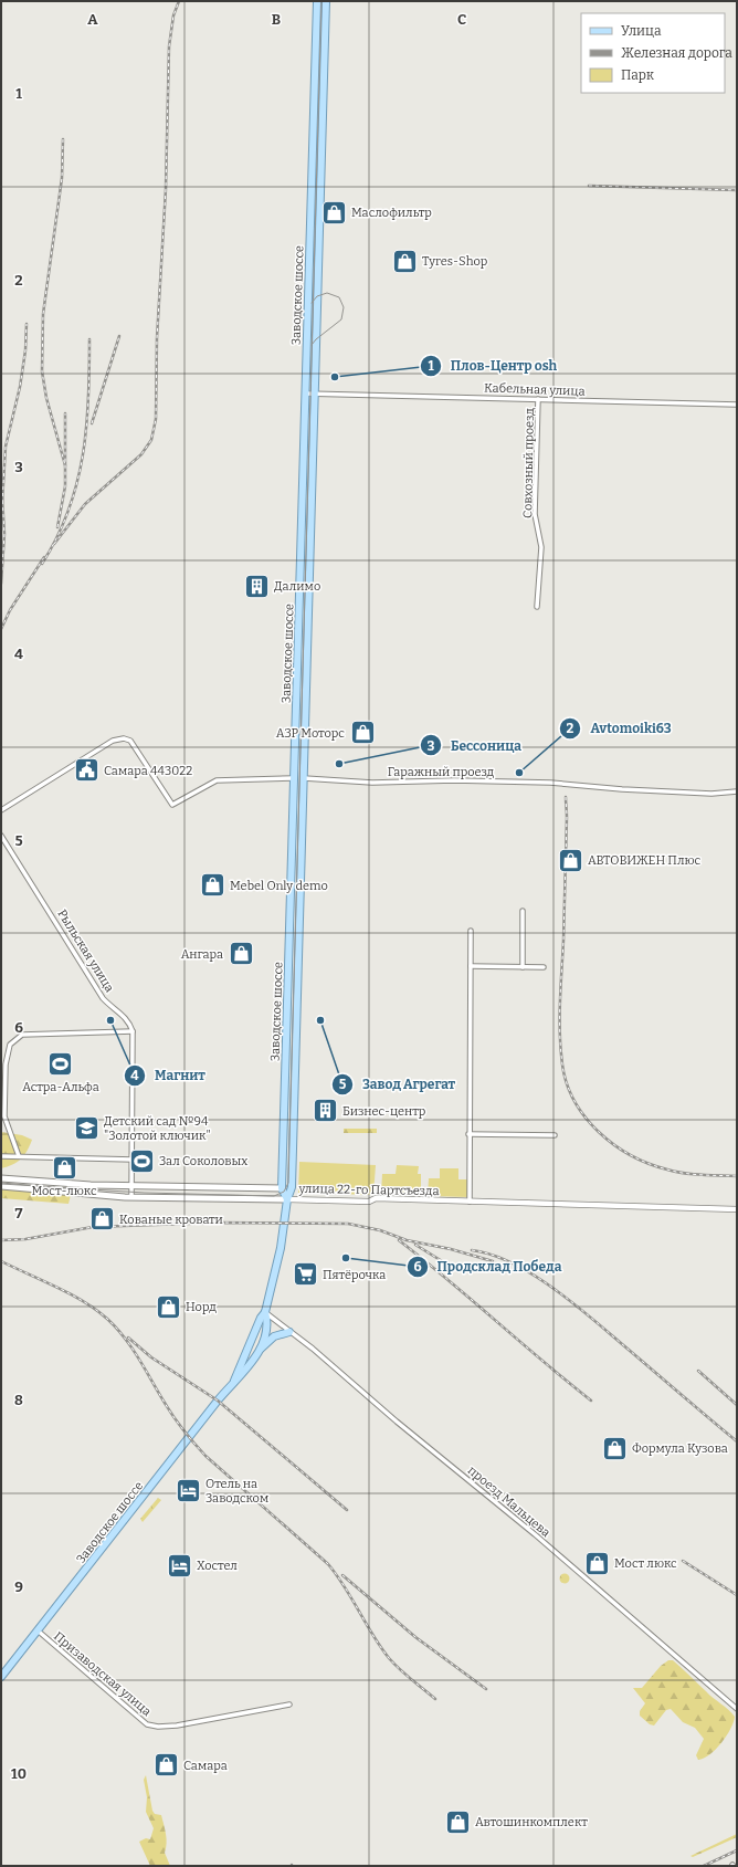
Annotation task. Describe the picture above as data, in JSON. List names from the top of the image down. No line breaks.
{"streets":{"main road":["Заводское шоссе","улица 22-го Партсъезда"],"street":["Кабельная улица","Совхозный проезд","Гаражный проезд","Рыльская улица","проезд Мальцева","Призаводская улица"]},"crossings":[["Заводское шоссе","Кабельная улица"],["Заводское шоссе","Гаражный проезд"],["Заводское шоссе","улица 22-го Партсъезда"],["Заводское шоссе","проезд Мальцева"],["Заводское шоссе","Призаводская улица"],["Кабельная улица","Совхозный проезд"]],"places":{"shop":["Маслофильтр","Tyres-Shop","АЗР Моторс","АВТОВИЖЕН Плюс","Mebel Only demo","Ангара","Мост-люкс","Кованые кровати","Норд","Формула Кузова","Мост люкс","Самара","Автошинкомплект"],"other":["Плов-Центр osh","Бессоница","Avtomoiki63","Магнит","Завод Агрегат","Продсклад Победа"],"building":["Далимо","Бизнес-центр"],"public building":["Самара 443022"],"sports":["Астра-Альфа","Зал Соколовых"],"school or university":["Детский сад №94 \"Золотой ключик\""],"supermarket":["Пятёрочка"],"hotel":["Отель на Заводском","Хостел"]},"legend":["Улица","Железная дорога","Парк"],"grid":{"columns":["A","B","C"],"rows":["1","2","3","4","5","6","7","8","9","10"]}}
